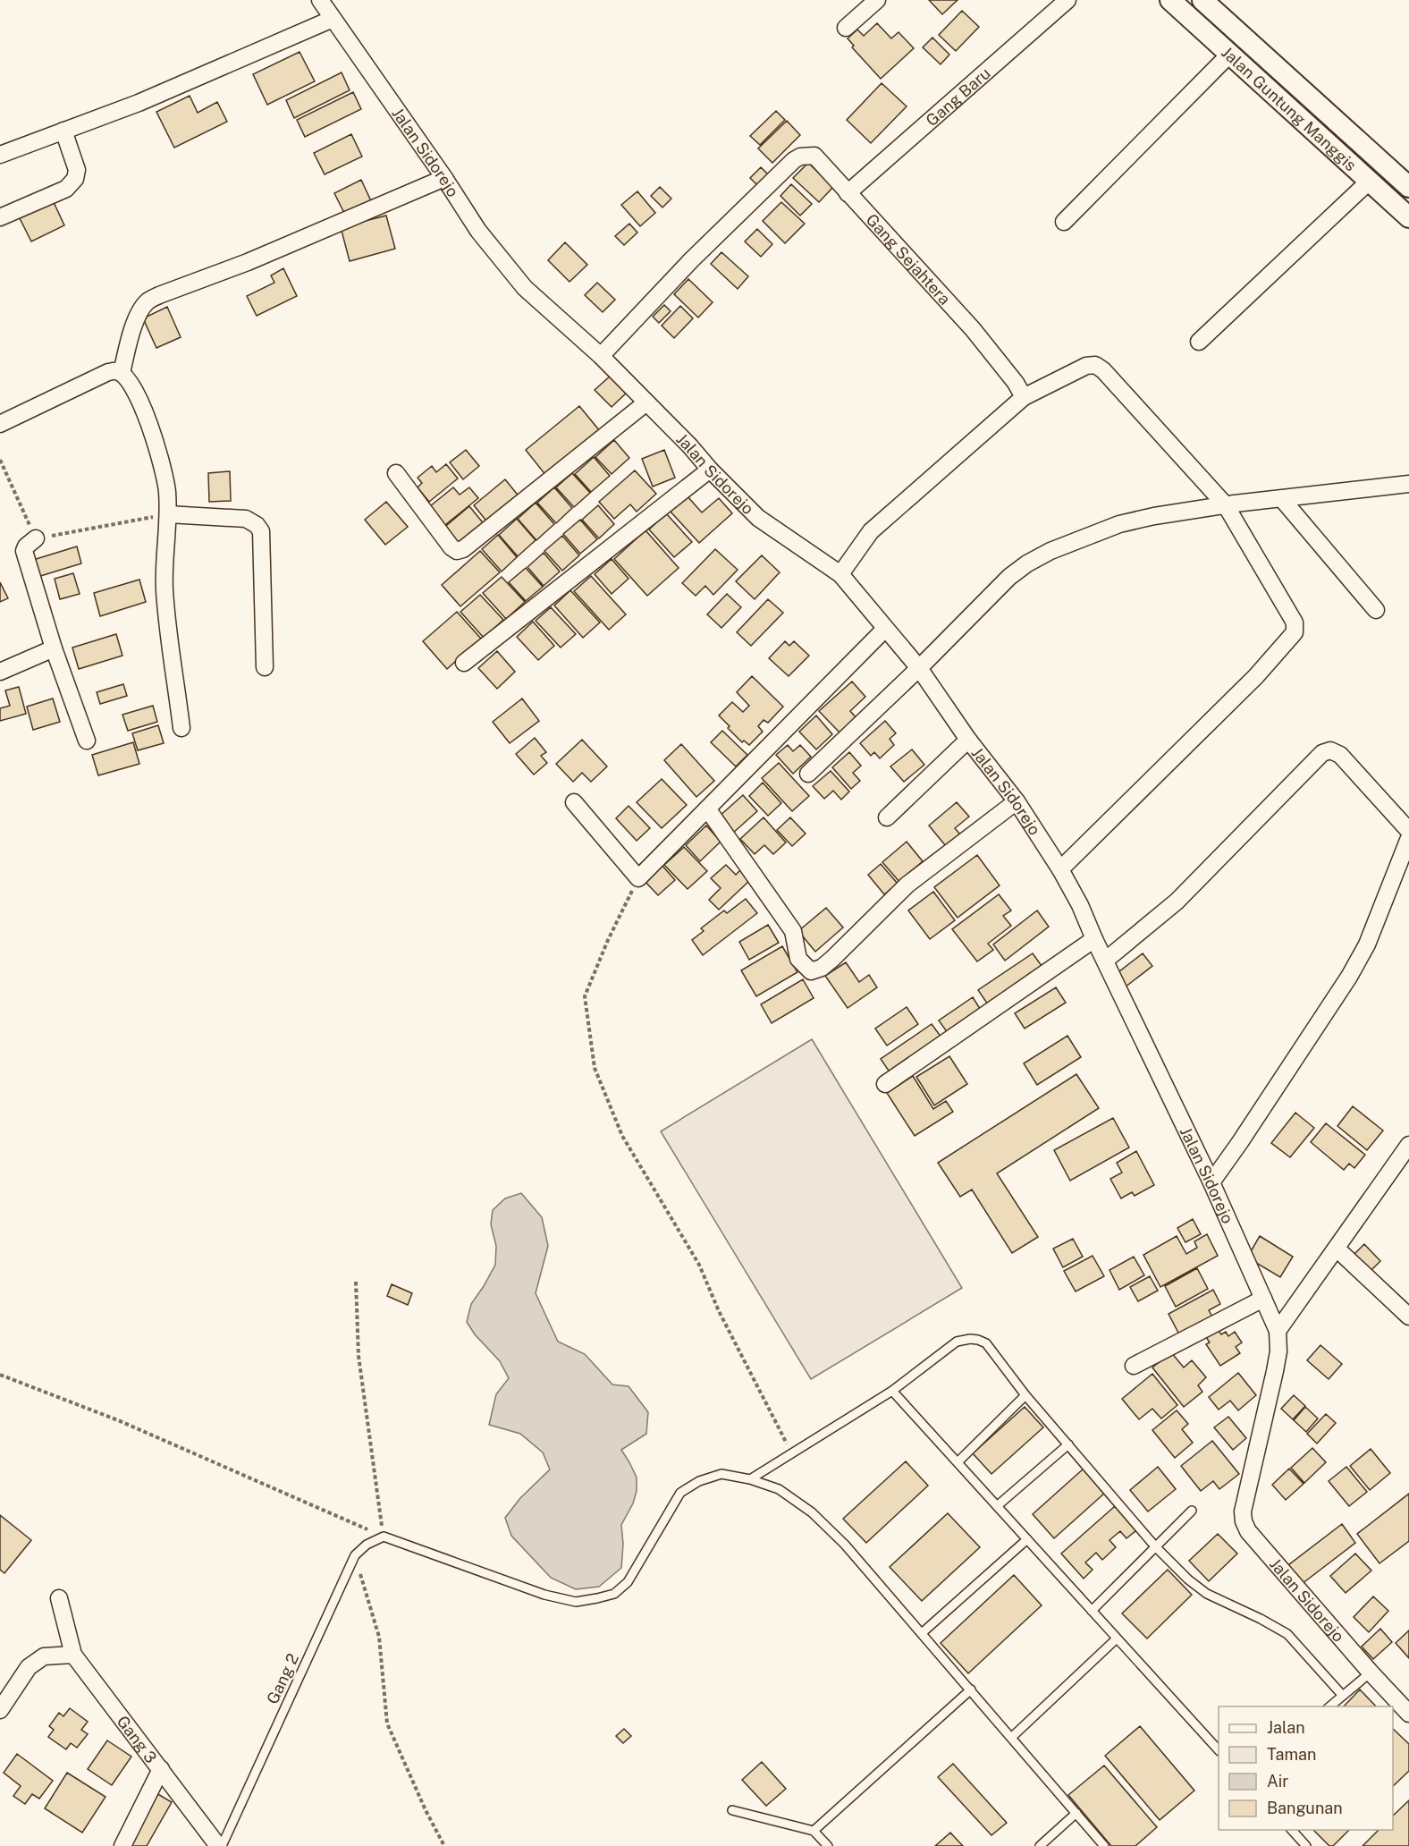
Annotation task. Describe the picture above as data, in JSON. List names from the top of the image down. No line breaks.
{"streets":{"street":["Gang Baru","Jalan Guntung Manggis","Jalan Sidorejo","Gang Sejahtera","Gang 3"],"lane":["Gang 2"]},"crossings":[["Gang Baru","Gang Sejahtera"],["Jalan Sidorejo","Gang Sejahtera"]],"legend":["Jalan","Taman","Air","Bangunan"]}
